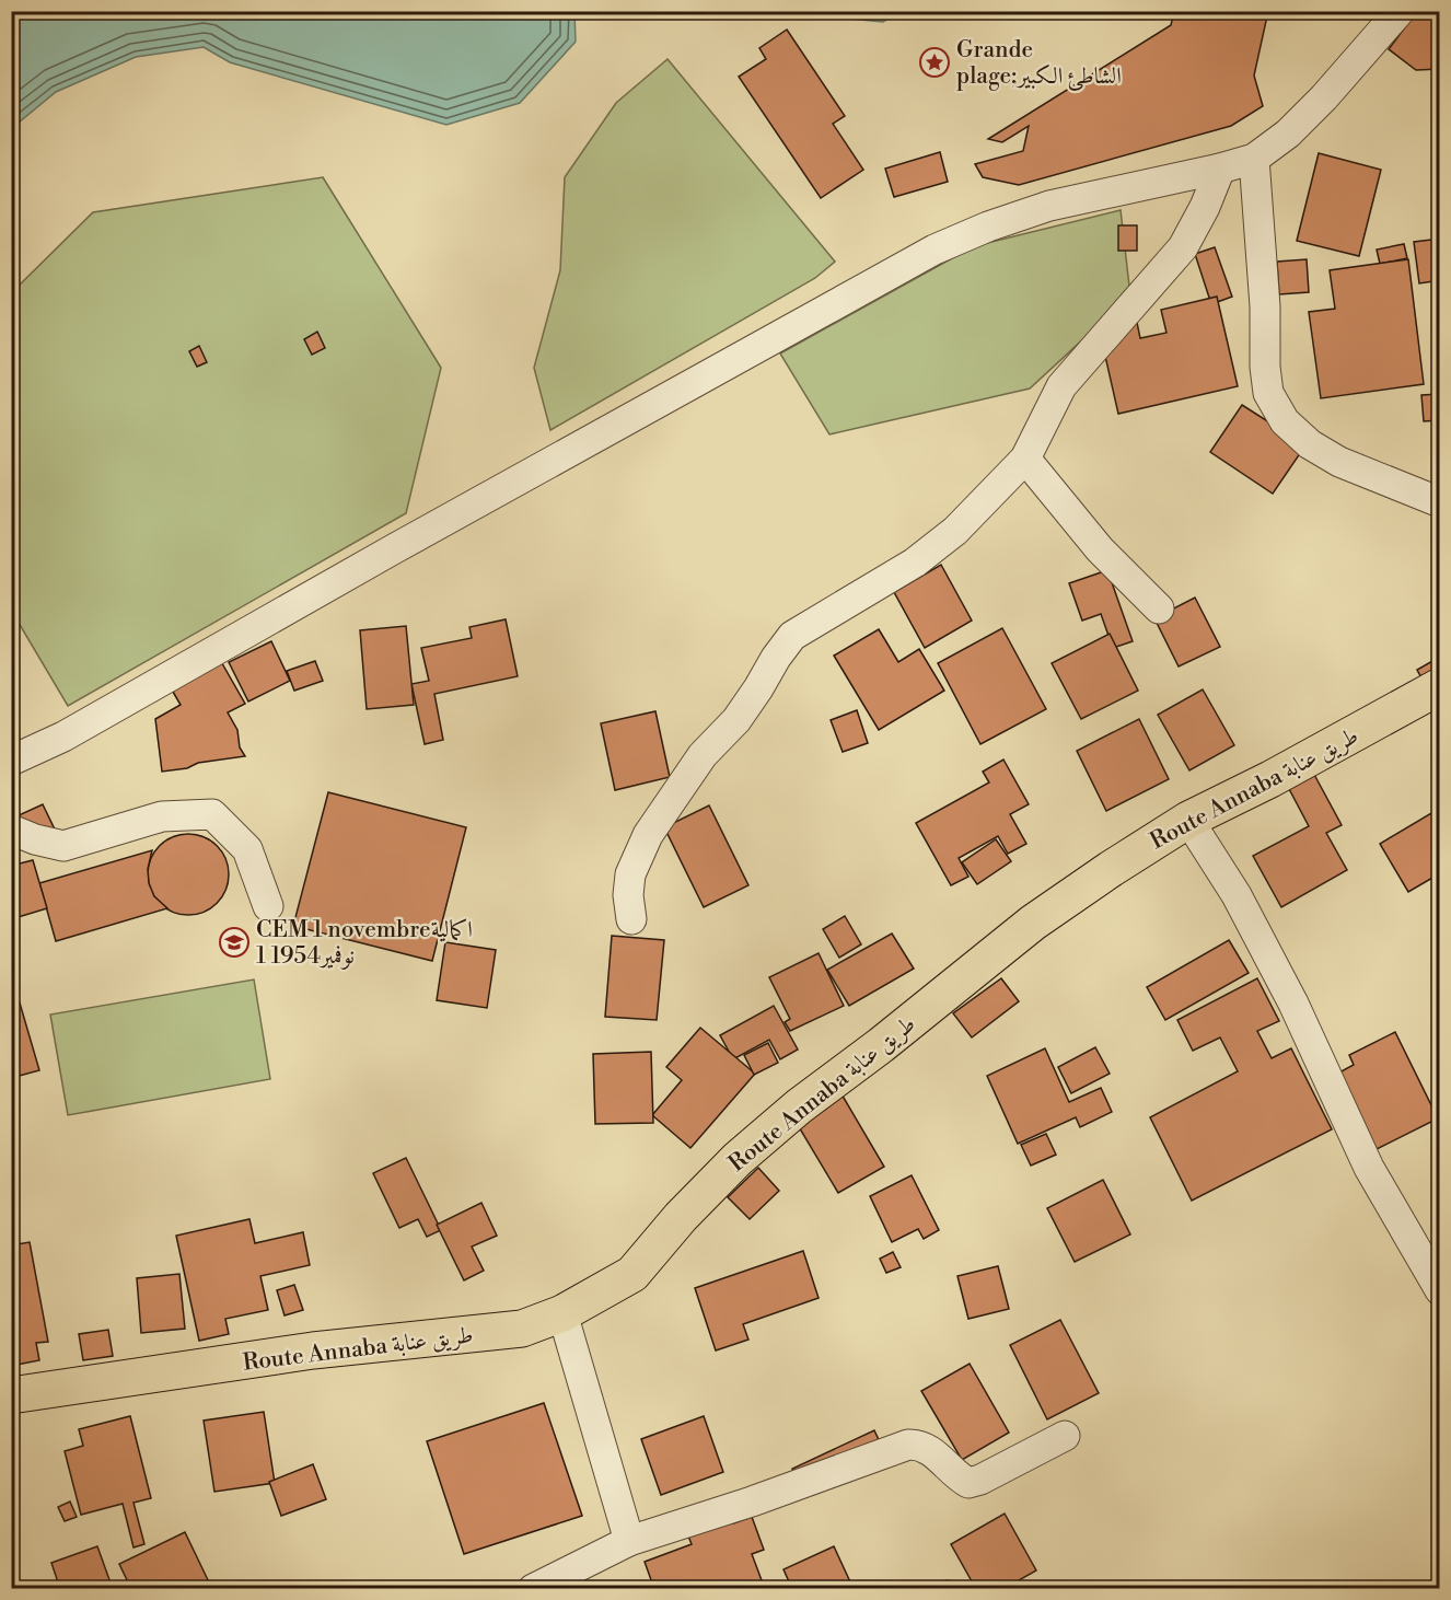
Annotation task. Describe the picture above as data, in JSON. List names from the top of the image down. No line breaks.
{"streets":{"main road":["Route Annaba طريق عنابة"]},"places":{"place":["Grande plage;الشاطئ الكبير"],"school or university":["CEM 1 novembreاكمالية 1 نوفمير1954"]}}
